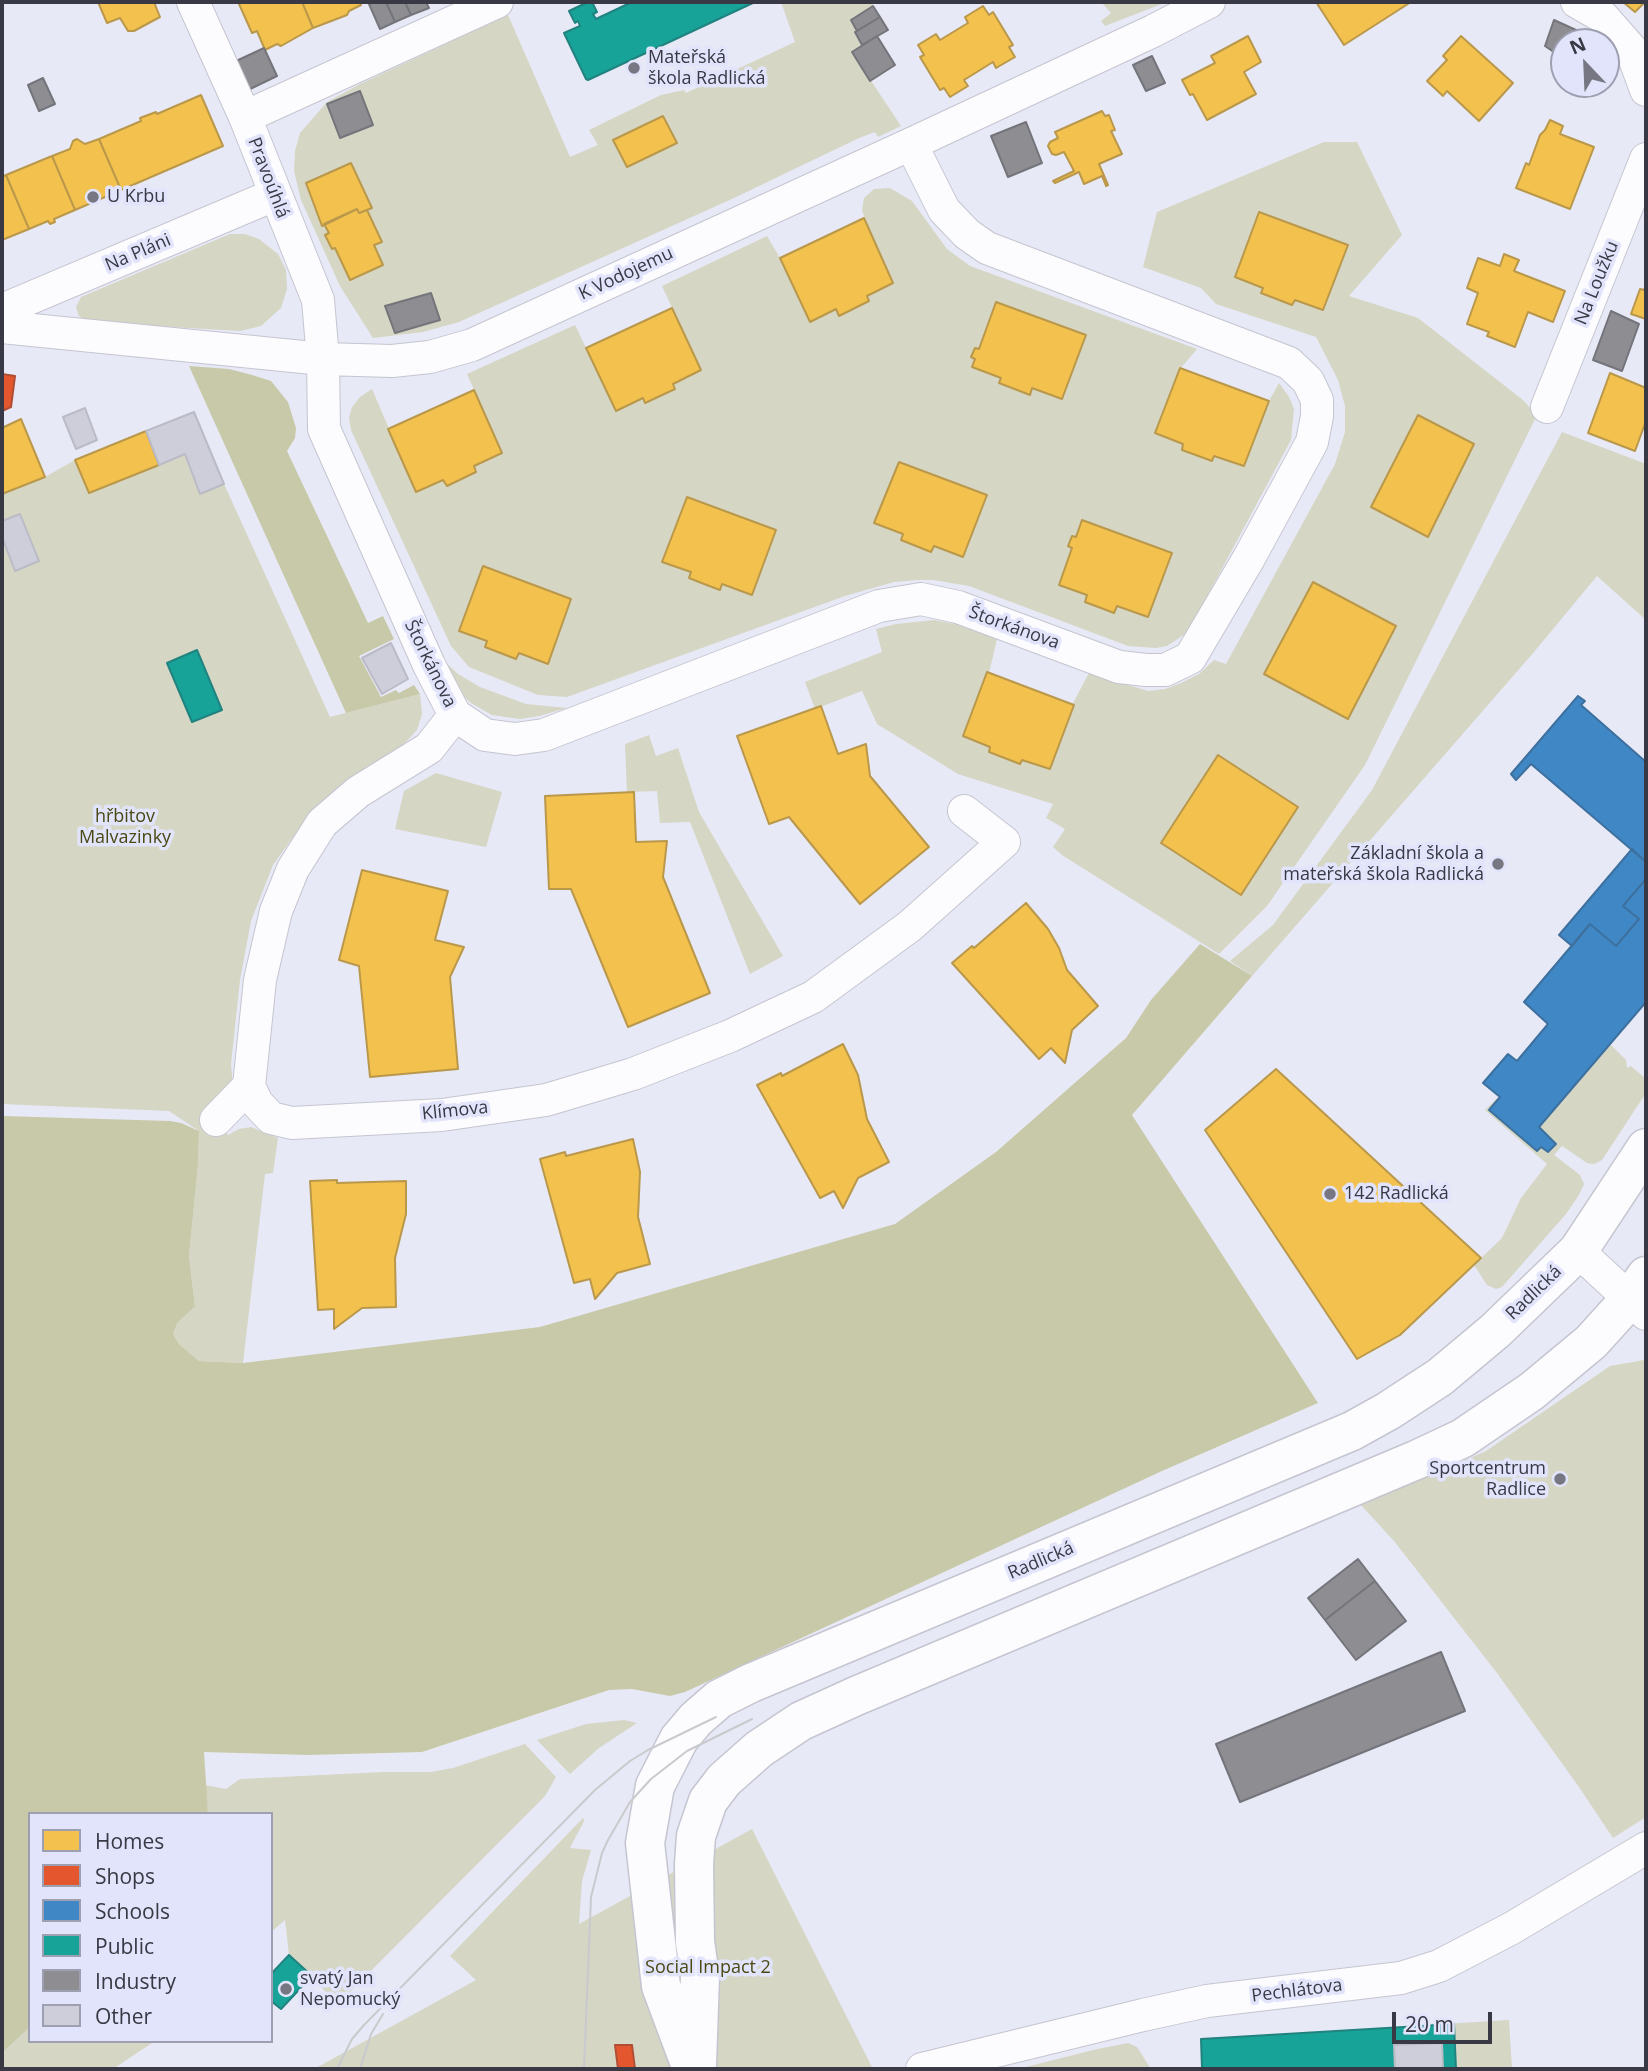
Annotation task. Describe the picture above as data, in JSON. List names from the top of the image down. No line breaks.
{"streets":{"main road":["Radlická"],"street":["Pravoúhlá","Na Pláni","K Vodojemu","Na Loužku","Štorkánova","Klímova","Pechlátova"]},"crossings":[["Pravoúhlá","Na Pláni"],["Pravoúhlá","K Vodojemu"],["Pravoúhlá","Štorkánova"],["K Vodojemu","Štorkánova"]],"parks":["hřbitov Malvazinky","Social Impact 2"],"places":["Mateřská škola Radlická","U Krbu","Základní škola a mateřská škola Radlická","142 Radlická","Sportcentrum Radlice","svatý Jan Nepomucký"],"legend":["Homes","Shops","Schools","Public","Industry","Other"],"scale_bar":"20 m","north":"top left"}
